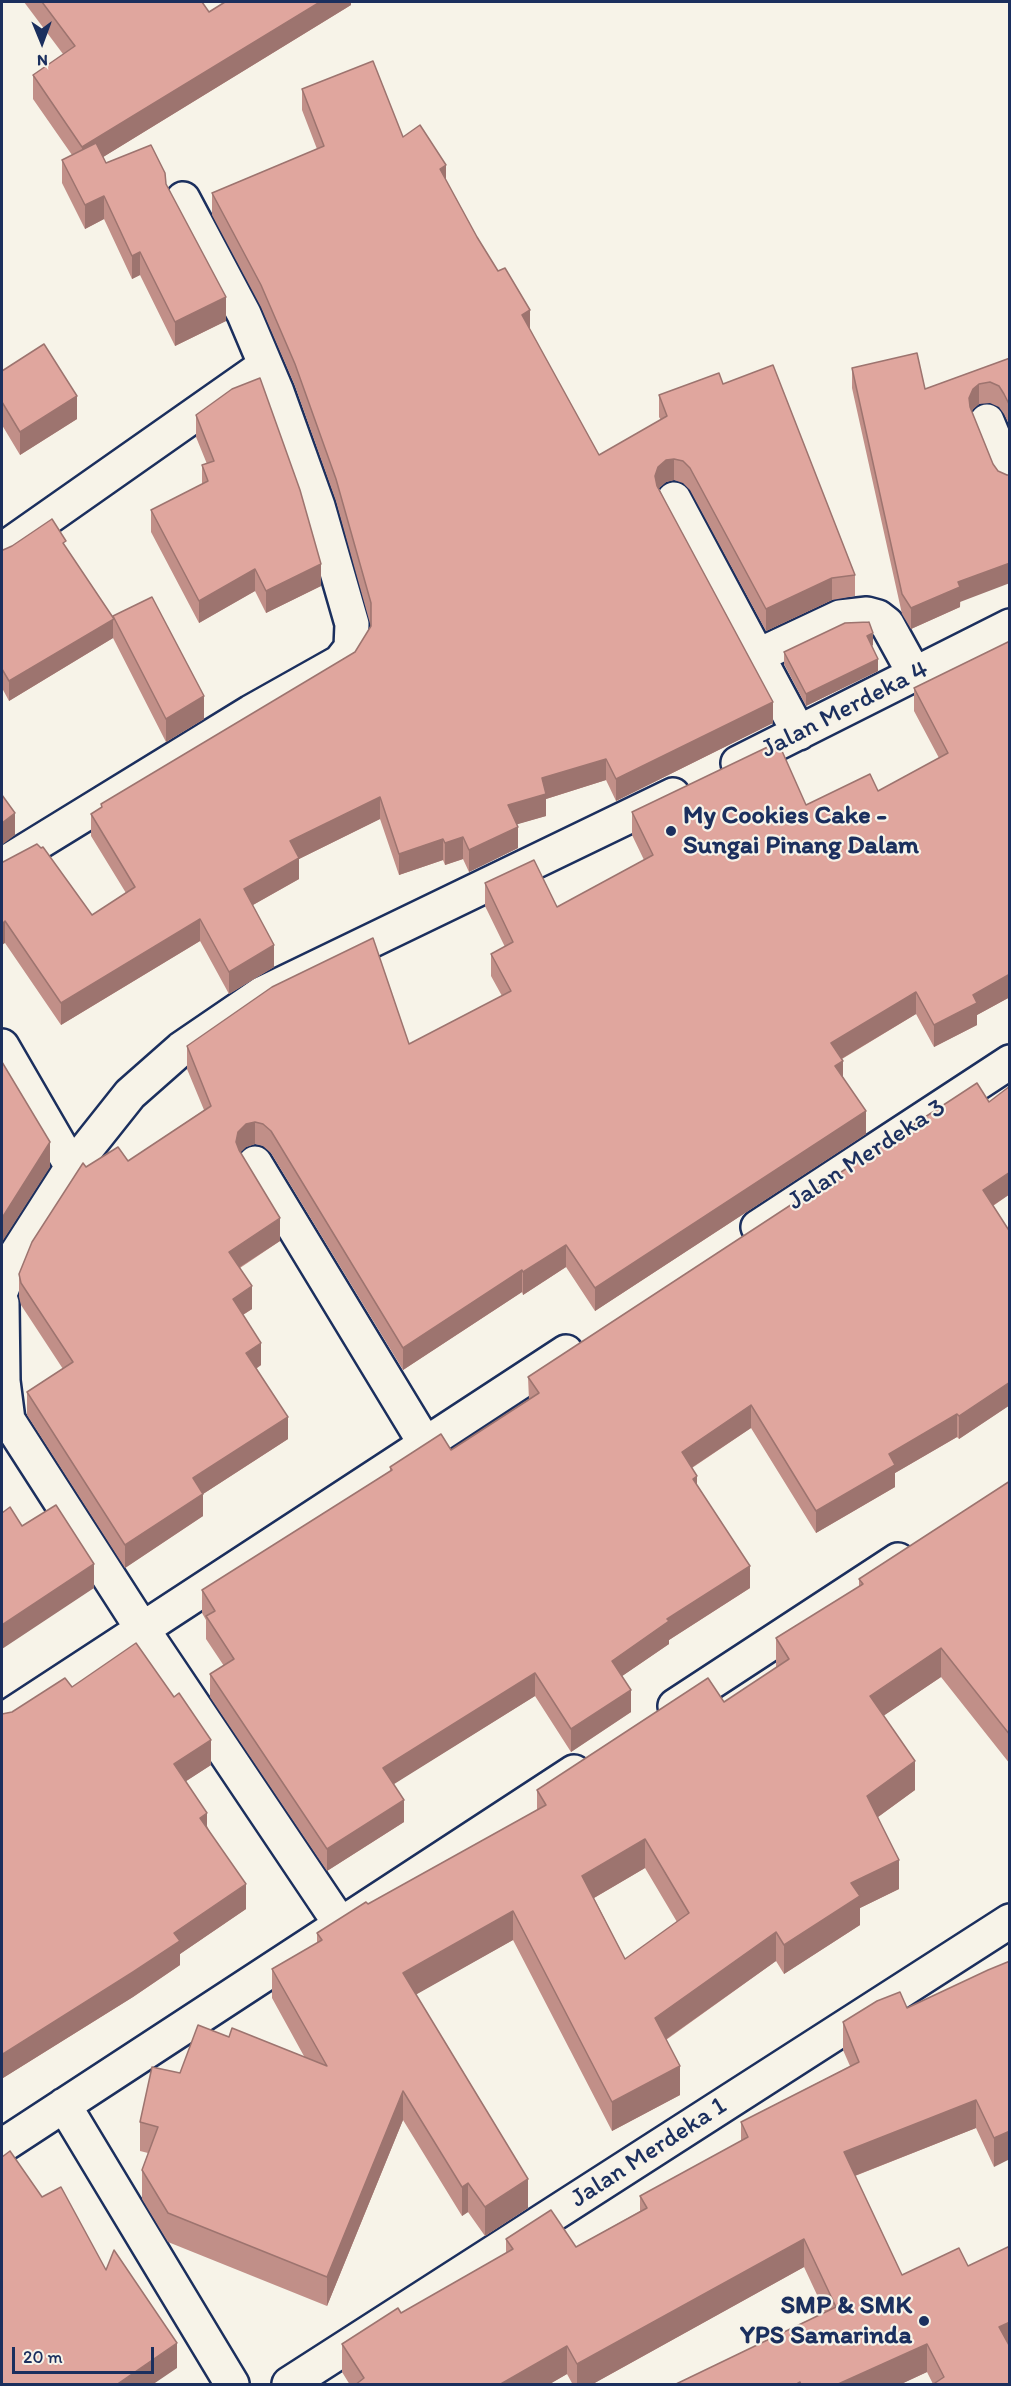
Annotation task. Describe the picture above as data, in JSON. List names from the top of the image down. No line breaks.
{"streets":{"street":["Jalan Merdeka 4","Jalan Merdeka 3","Jalan Merdeka 1"]},"places":["My Cookies Cake - Sungai Pinang Dalam","SMP & SMK YPS Samarinda"],"scale_bar":"20 m","north":"bottom"}
